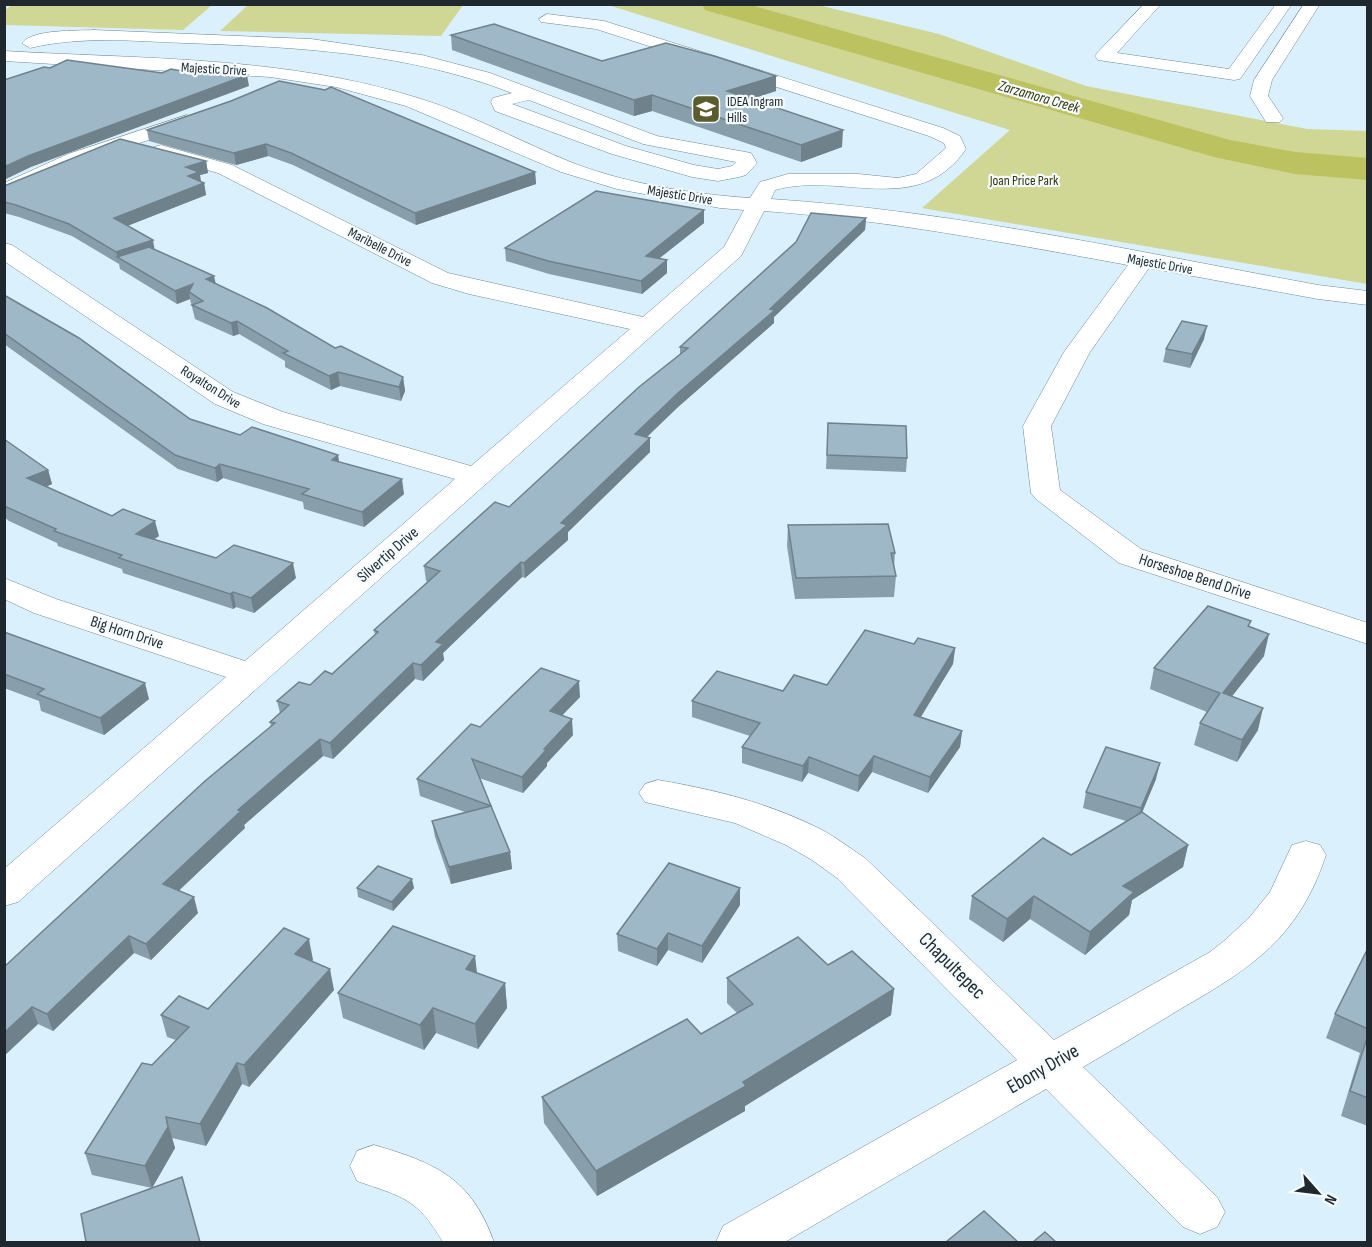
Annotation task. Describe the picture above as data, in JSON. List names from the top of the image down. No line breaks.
{"streets":{"street":["Majestic Drive","Maribelle Drive","Royalton Drive","Silvertip Drive","Horseshoe Bend Drive","Big Horn Drive","Chapultepec","Ebony Drive"]},"crossings":[["Majestic Drive","Silvertip Drive"],["Majestic Drive","Horseshoe Bend Drive"],["Maribelle Drive","Silvertip Drive"],["Royalton Drive","Silvertip Drive"],["Silvertip Drive","Big Horn Drive"],["Chapultepec","Ebony Drive"]],"water":["Zarzamora Creek"],"parks":["Joan Price Park"],"places":{"school or university":["IDEA Ingram Hills"]},"north":"bottom right"}
